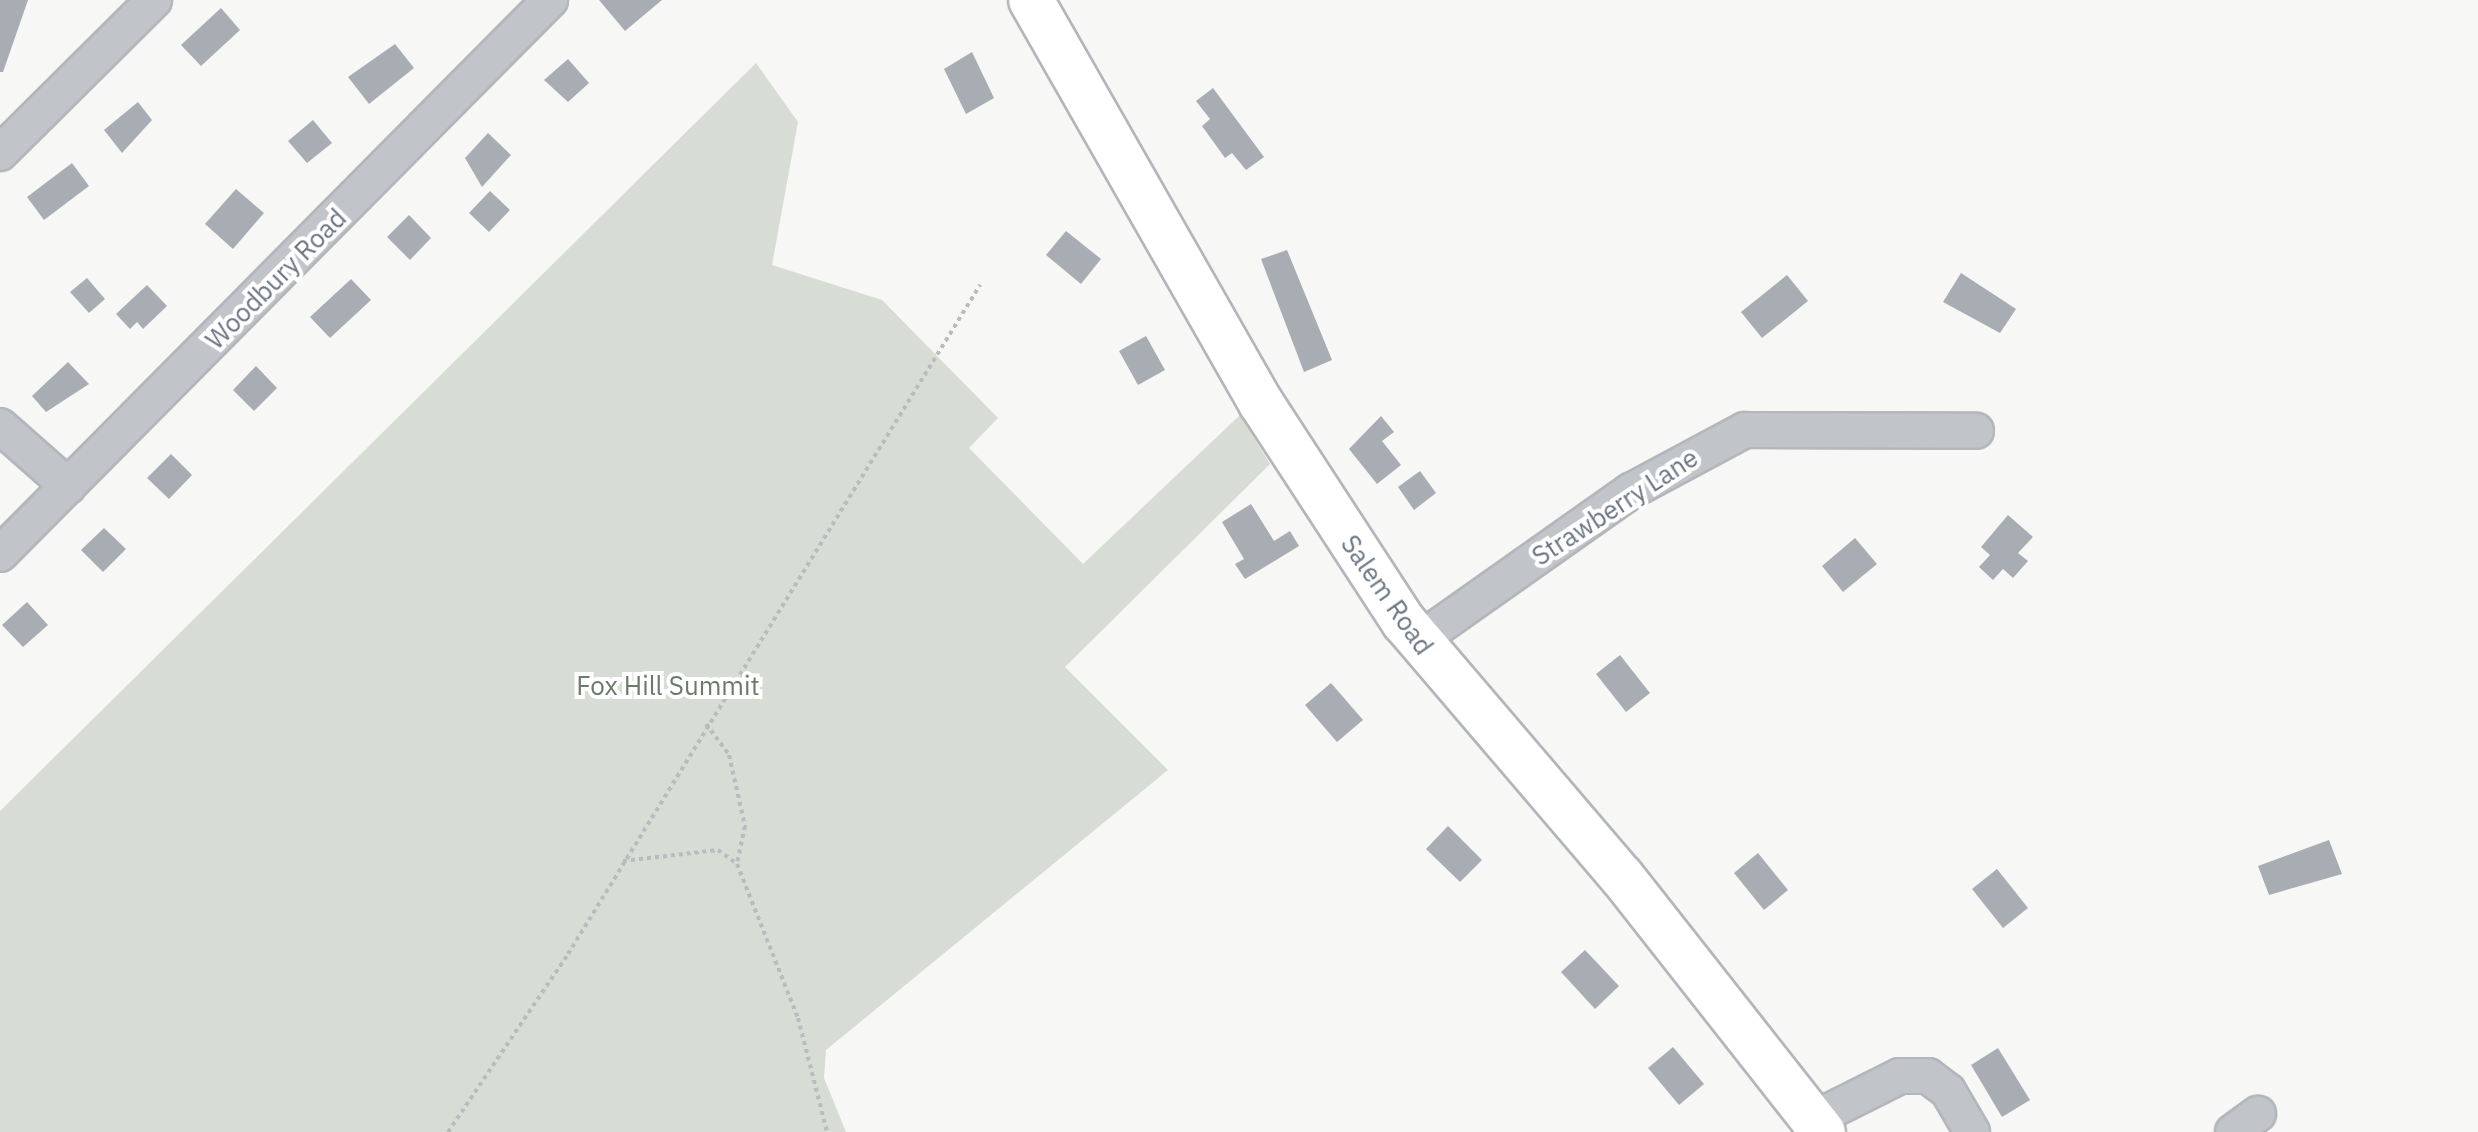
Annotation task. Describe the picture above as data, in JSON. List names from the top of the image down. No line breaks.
{"streets":{"main road":["Salem Road"],"street":["Woodbury Road","Strawberry Lane"]},"crossings":[["Strawberry Lane","Salem Road"]],"parks":["Fox Hill Summit"]}
